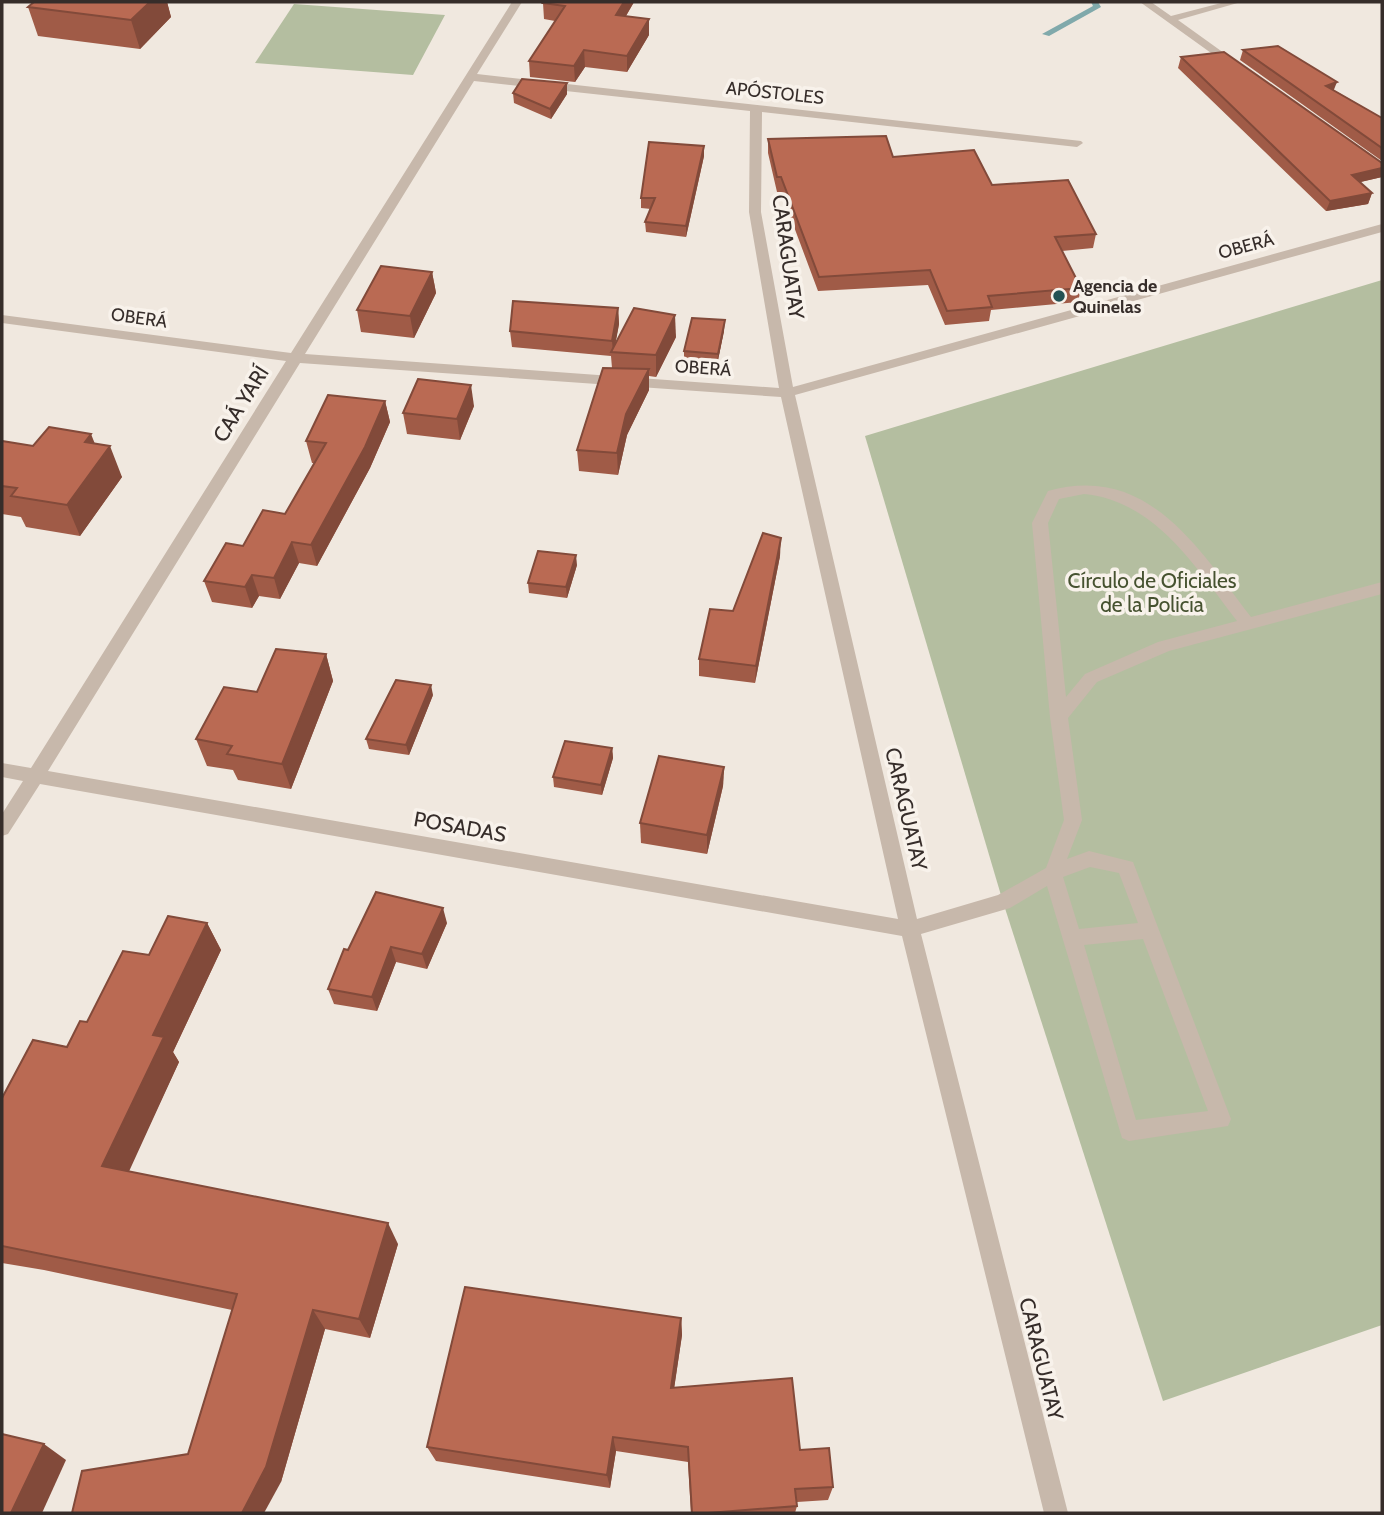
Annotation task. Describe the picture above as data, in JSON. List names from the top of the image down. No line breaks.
{"streets":{"street":["APÓSTOLES","OBERÁ","CARAGUATAY","CAÁ YARÍ","POSADAS"]},"crossings":[["APÓSTOLES","CARAGUATAY"],["APÓSTOLES","CAÁ YARÍ"],["OBERÁ","CARAGUATAY"],["OBERÁ","CAÁ YARÍ"],["CARAGUATAY","POSADAS"],["CAÁ YARÍ","POSADAS"]],"parks":["Círculo de Oficiales de la Policía"],"places":["Agencia de Quinelas"]}
